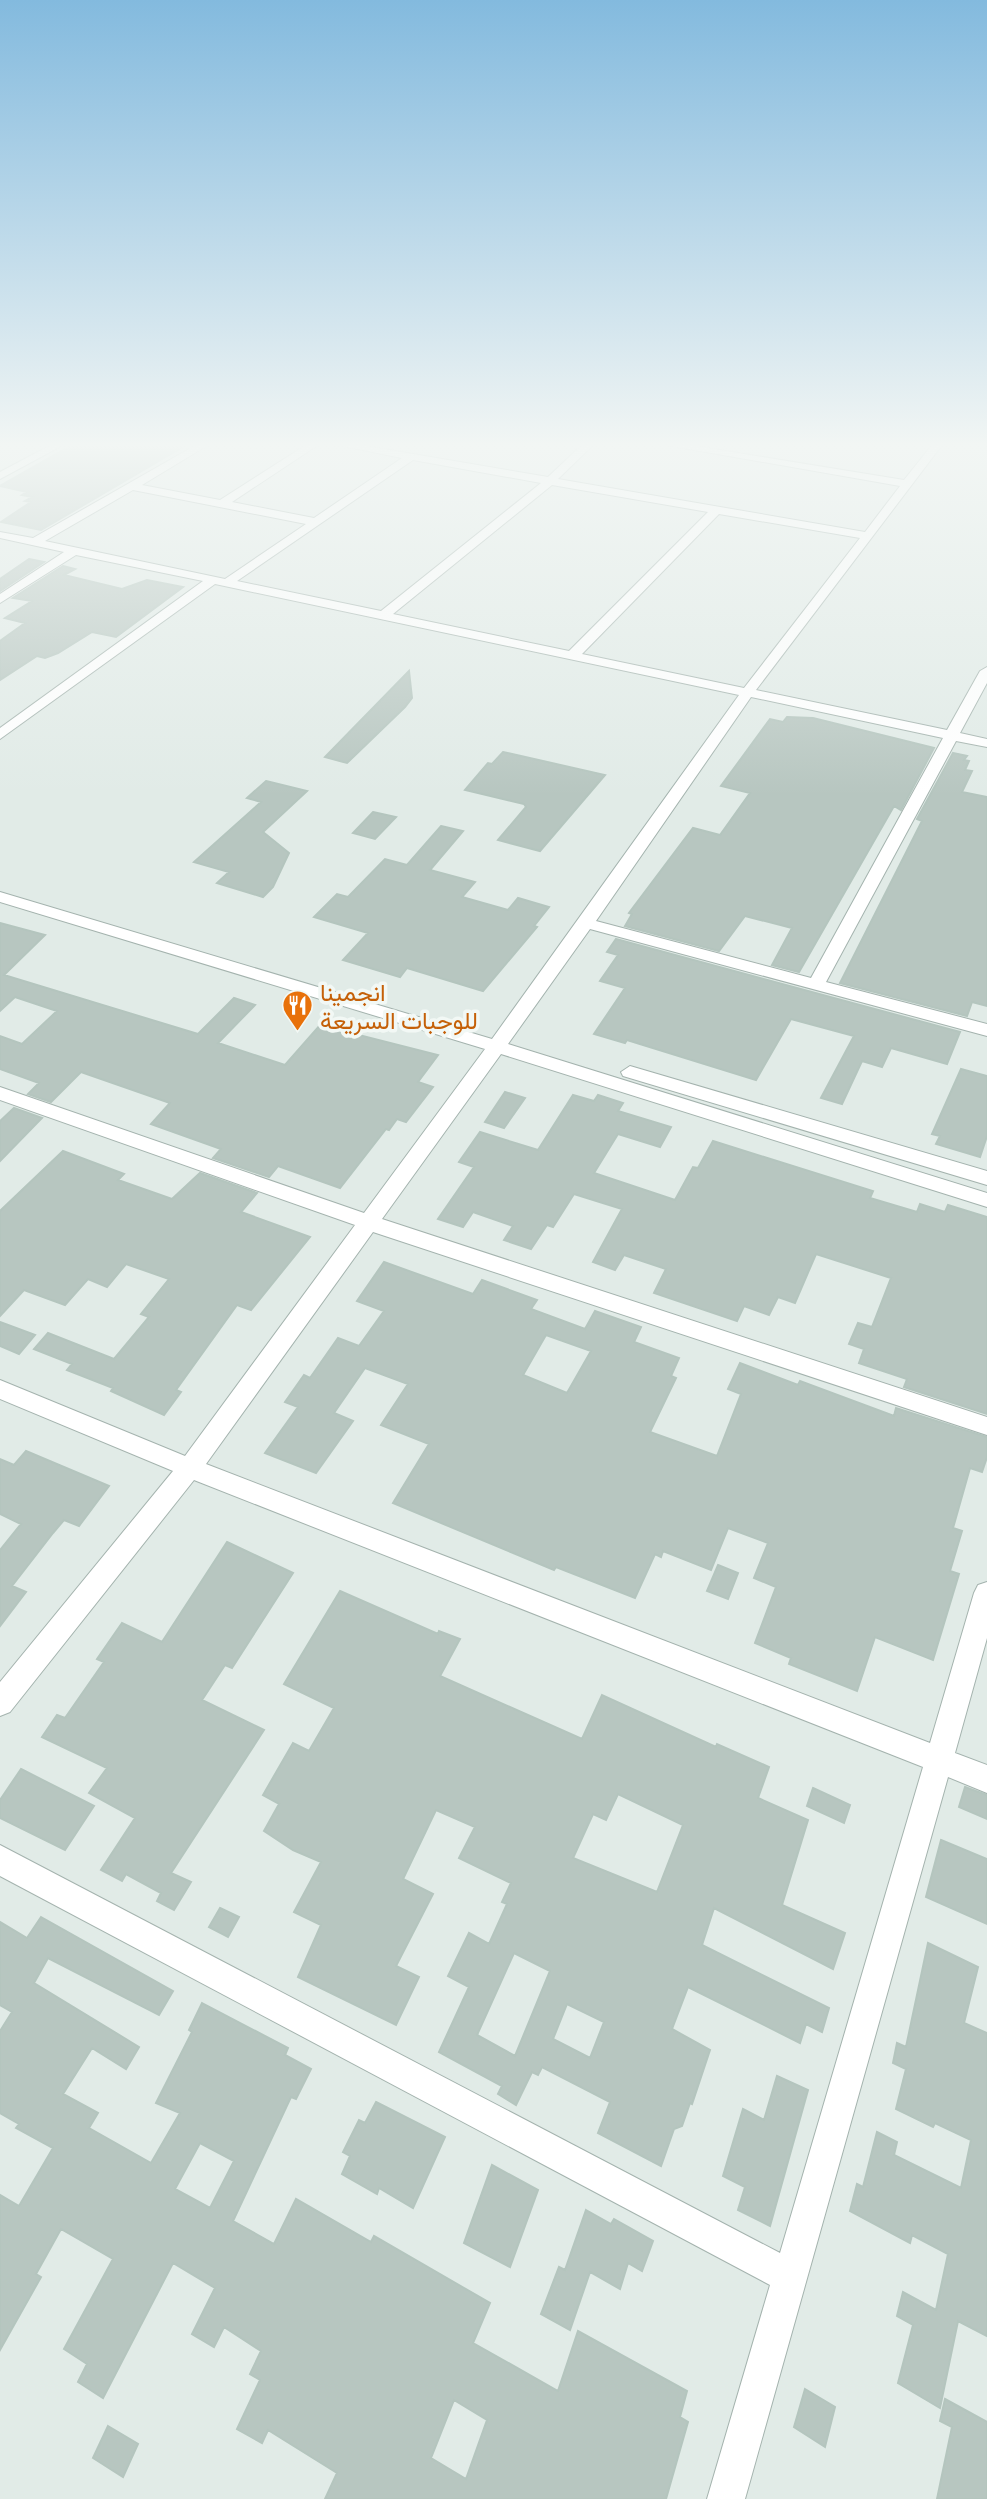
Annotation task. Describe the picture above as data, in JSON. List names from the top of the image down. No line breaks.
{"places":{"restaurant":["انجمينا للوجبات السريعة"]}}
